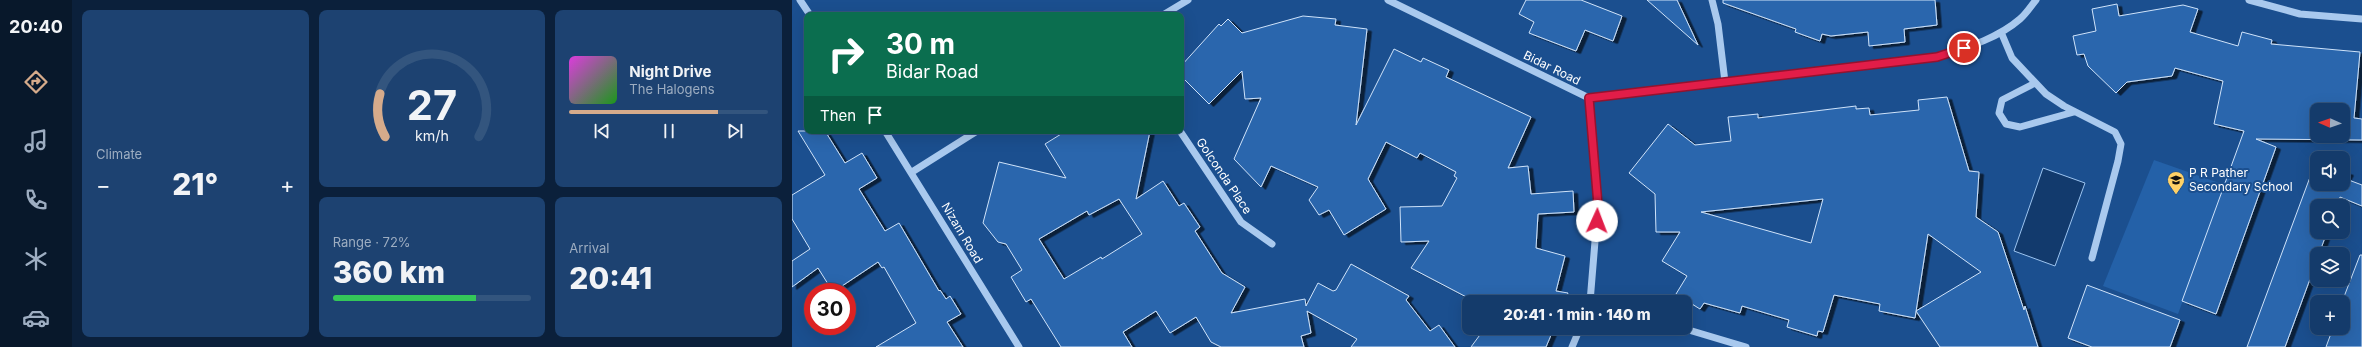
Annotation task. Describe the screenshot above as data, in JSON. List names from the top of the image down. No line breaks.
{"streets":{"street":["Bidar Road","Golconda Place","Nizam Road"]},"places":{"school or university":["P R Pather Secondary School"]},"north":"left","page":{"tabs":"20:40","tile":["Climate",["Range · 72%","360 km"],["Arrival","20:41"]],"turn":["30 m","Bidar Road"],"song":["Night Drive","The Halogens"],"then":"Then","map_buttons":"+","heat":["−","21°","+"],"limit":"30","trip":"20:41 · 1 min · 140 m","gauge":["27","km/h"]}}
